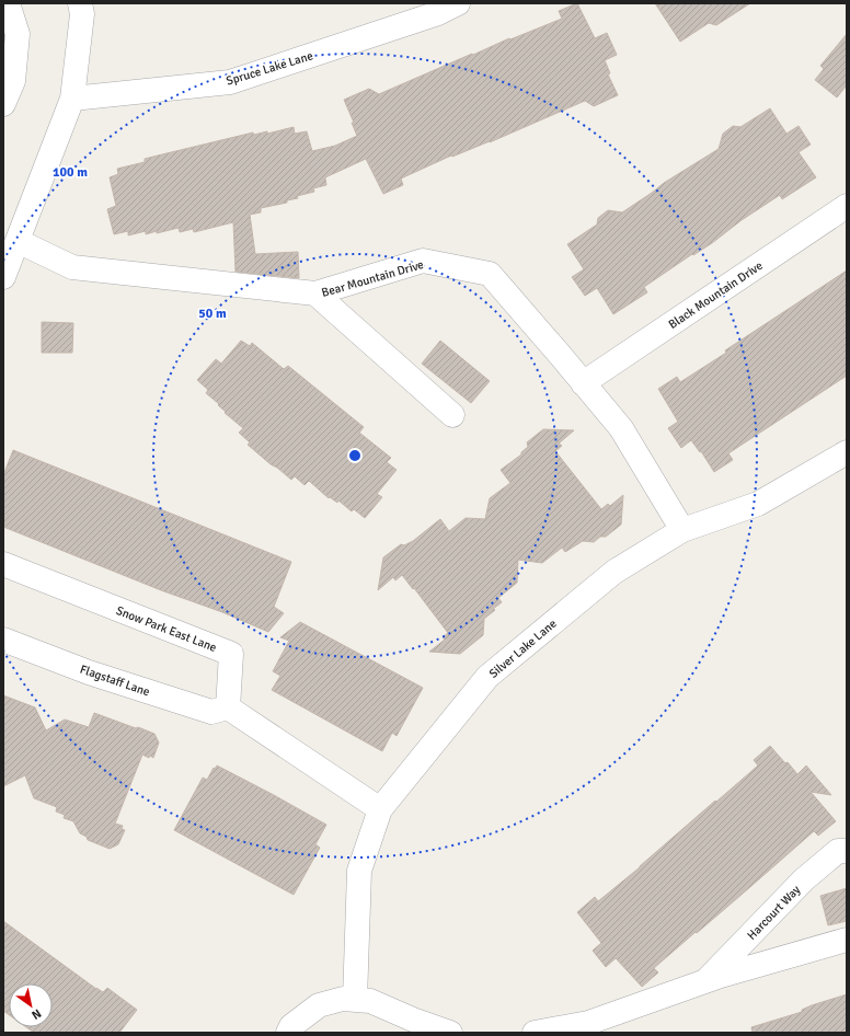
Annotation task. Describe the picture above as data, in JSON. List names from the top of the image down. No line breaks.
{"streets":{"street":["Spruce Lake Lane","Bear Mountain Drive","Black Mountain Drive","Snow Park East Lane","Silver Lake Lane","Flagstaff Lane","Harcourt Way"]},"crossings":[["Bear Mountain Drive","Black Mountain Drive"],["Bear Mountain Drive","Silver Lake Lane"],["Snow Park East Lane","Flagstaff Lane"]],"north":"bottom right","rings":["100 m","50 m"]}
